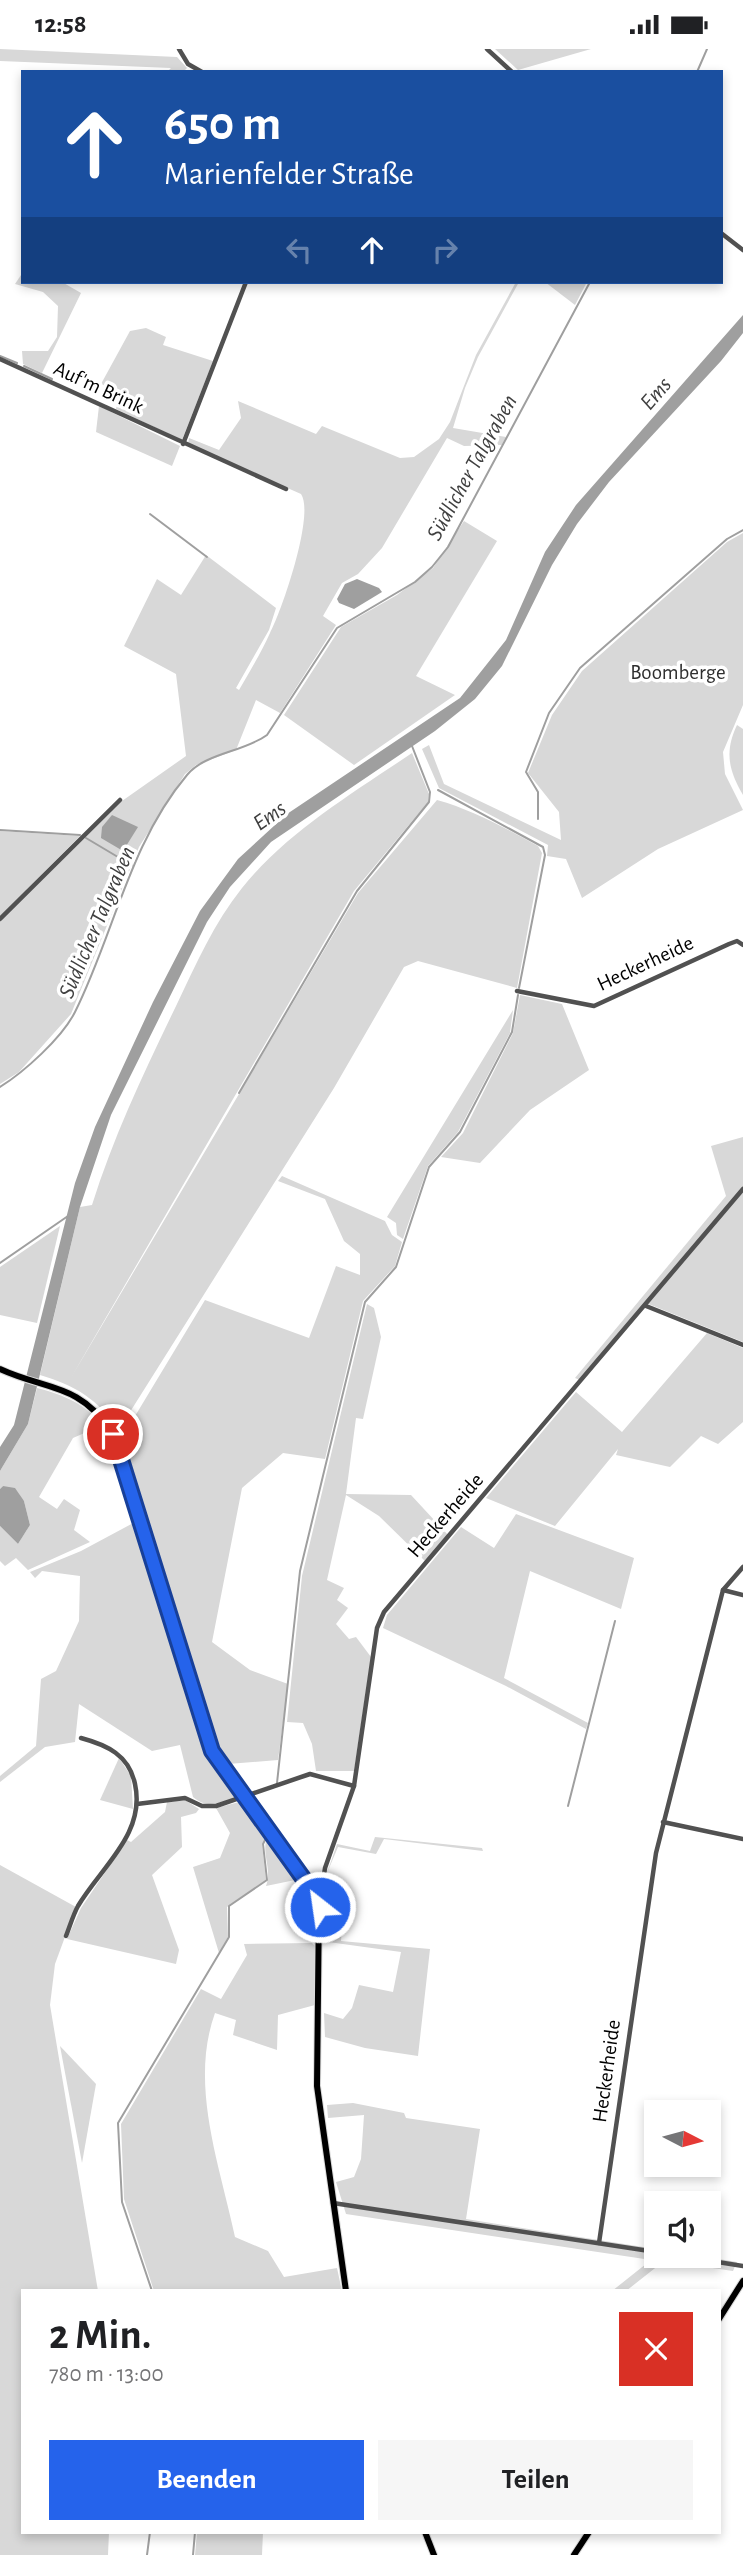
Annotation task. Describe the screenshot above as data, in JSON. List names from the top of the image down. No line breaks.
{"streets":{"main road":["Heckerheide"],"street":["Auf'm Brink"]},"water":["Ems","Südlicher Talgraben"],"parks":["Boomberge"],"north":"right","page":{"status":"12:58","turn":["650 m","Marienfelder Straße"],"heading":["2 Min.","780 m · 13:00"],"buttons":["Beenden","Teilen"]}}
